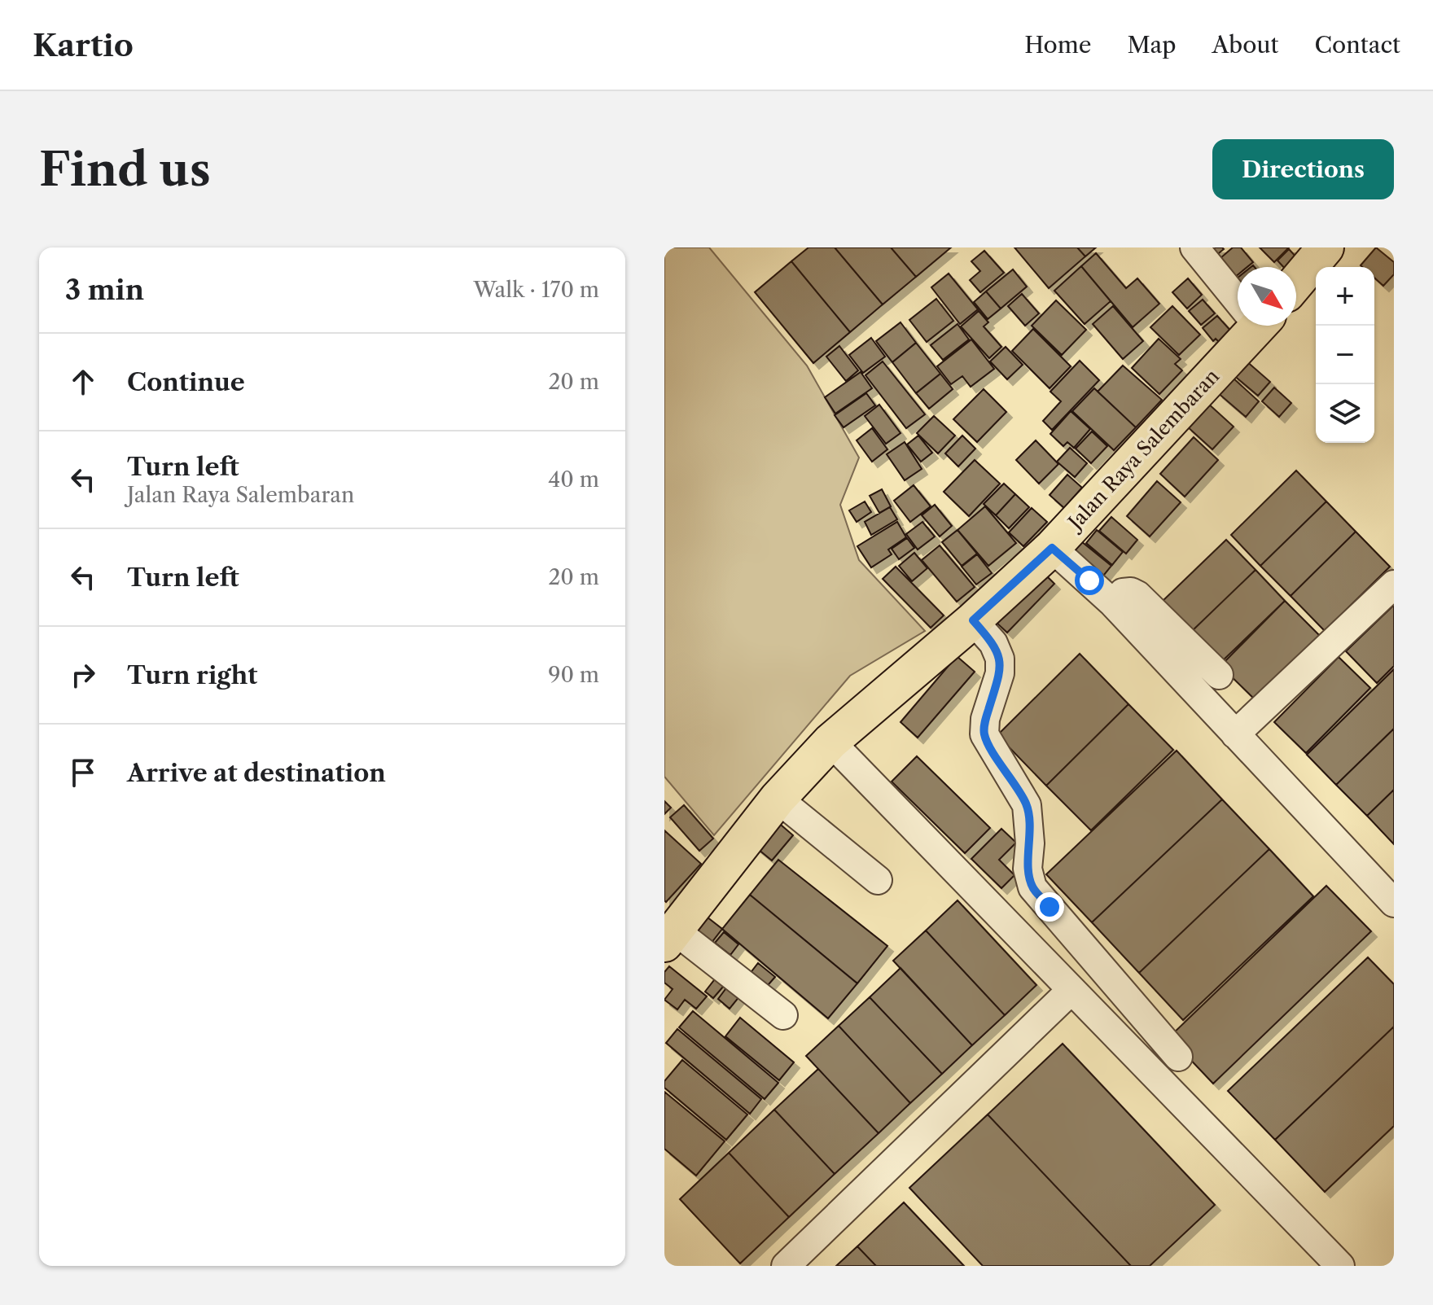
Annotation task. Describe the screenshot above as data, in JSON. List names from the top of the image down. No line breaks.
{"streets":{"main road":["Jalan Raya Salembaran"]},"north":"bottom right","page":{"header":"Kartio","nav":["Home","Map","About","Contact"],"buttons":"Directions","title":"Find us","heading":["3 min","Walk · 170 m"],"map_buttons":["+","−"],"list":[["Continue","20 m"],["Turn left","Jalan Raya Salembaran","40 m"],["Turn left","20 m"],["Turn right","90 m"],"Arrive at destination"]}}
